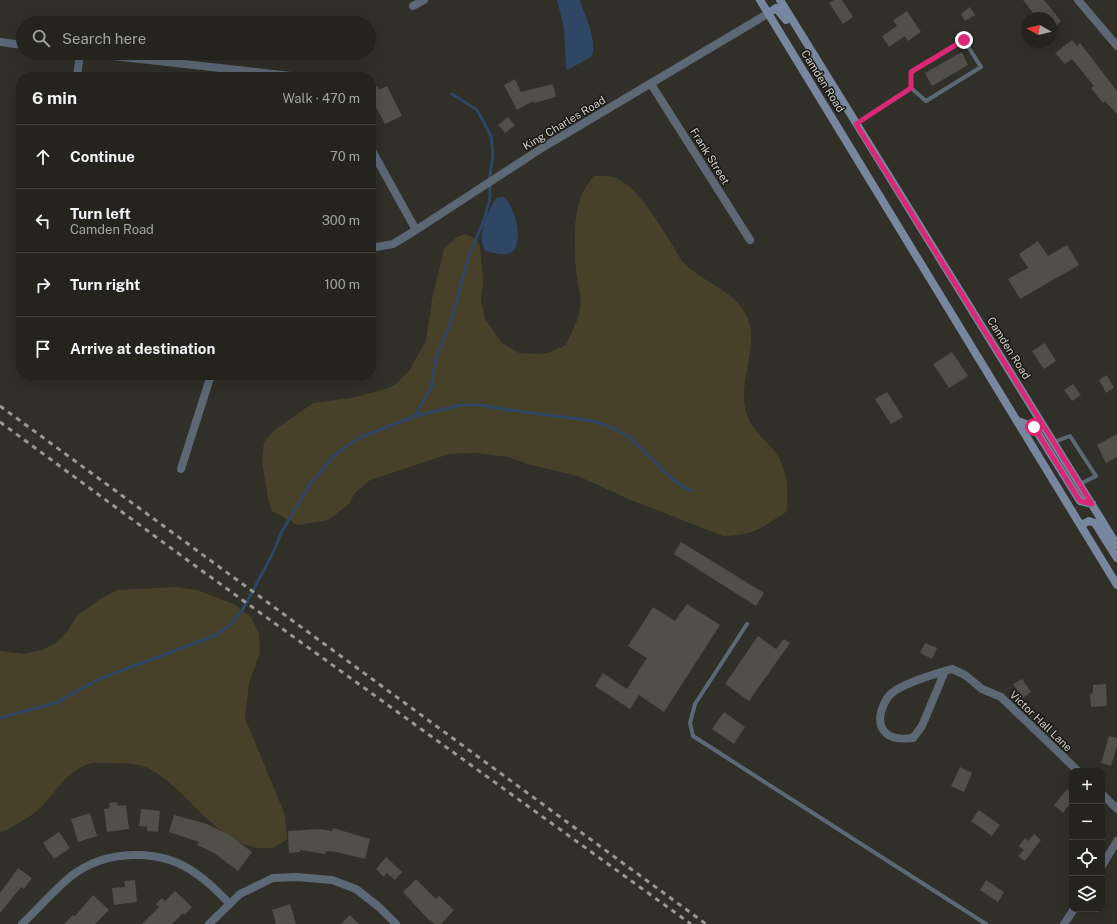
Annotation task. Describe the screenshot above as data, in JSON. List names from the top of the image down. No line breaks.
{"streets":{"main road":["Camden Road"],"street":["King Charles Road","Frank Street","Victor Hall Lane"]},"crossings":[["Camden Road","King Charles Road"],["King Charles Road","Frank Street"]],"north":"left","page":{"search":"Search here","heading":["6 min","Walk · 470 m"],"list":[["Continue","70 m"],["Turn left","Camden Road","300 m"],["Turn right","100 m"],"Arrive at destination"],"map_buttons":["+","−"]}}
